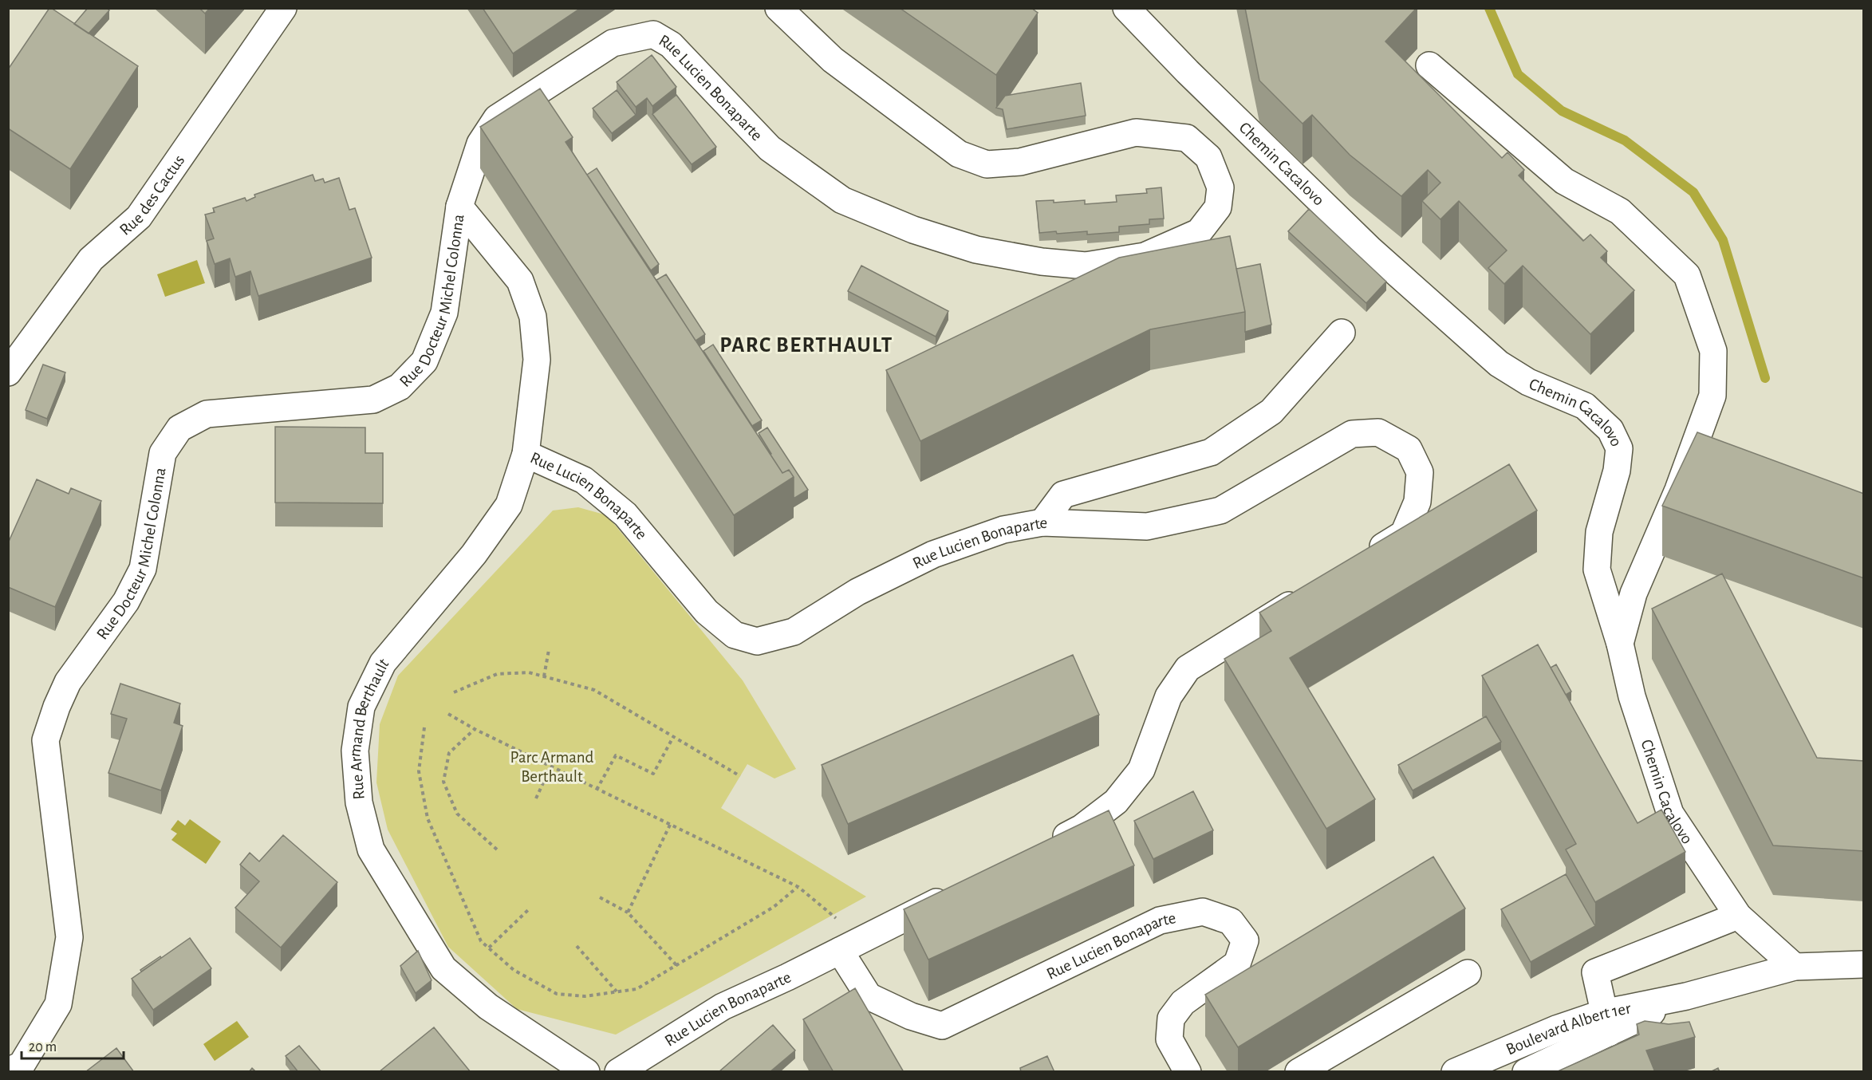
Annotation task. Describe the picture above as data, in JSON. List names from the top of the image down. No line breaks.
{"streets":{"street":["Rue Lucien Bonaparte","Chemin Cacalovo","Rue des Cactus","Rue Docteur Michel Colonna","Rue Armand Berthault","Boulevard Albert 1er"]},"crossings":[["Rue Lucien Bonaparte","Rue Docteur Michel Colonna"],["Rue Lucien Bonaparte","Rue Armand Berthault"],["Chemin Cacalovo","Boulevard Albert 1er"]],"districts":["PARC BERTHAULT"],"parks":["Parc Armand Berthault"],"scale_bar":"20 m"}
